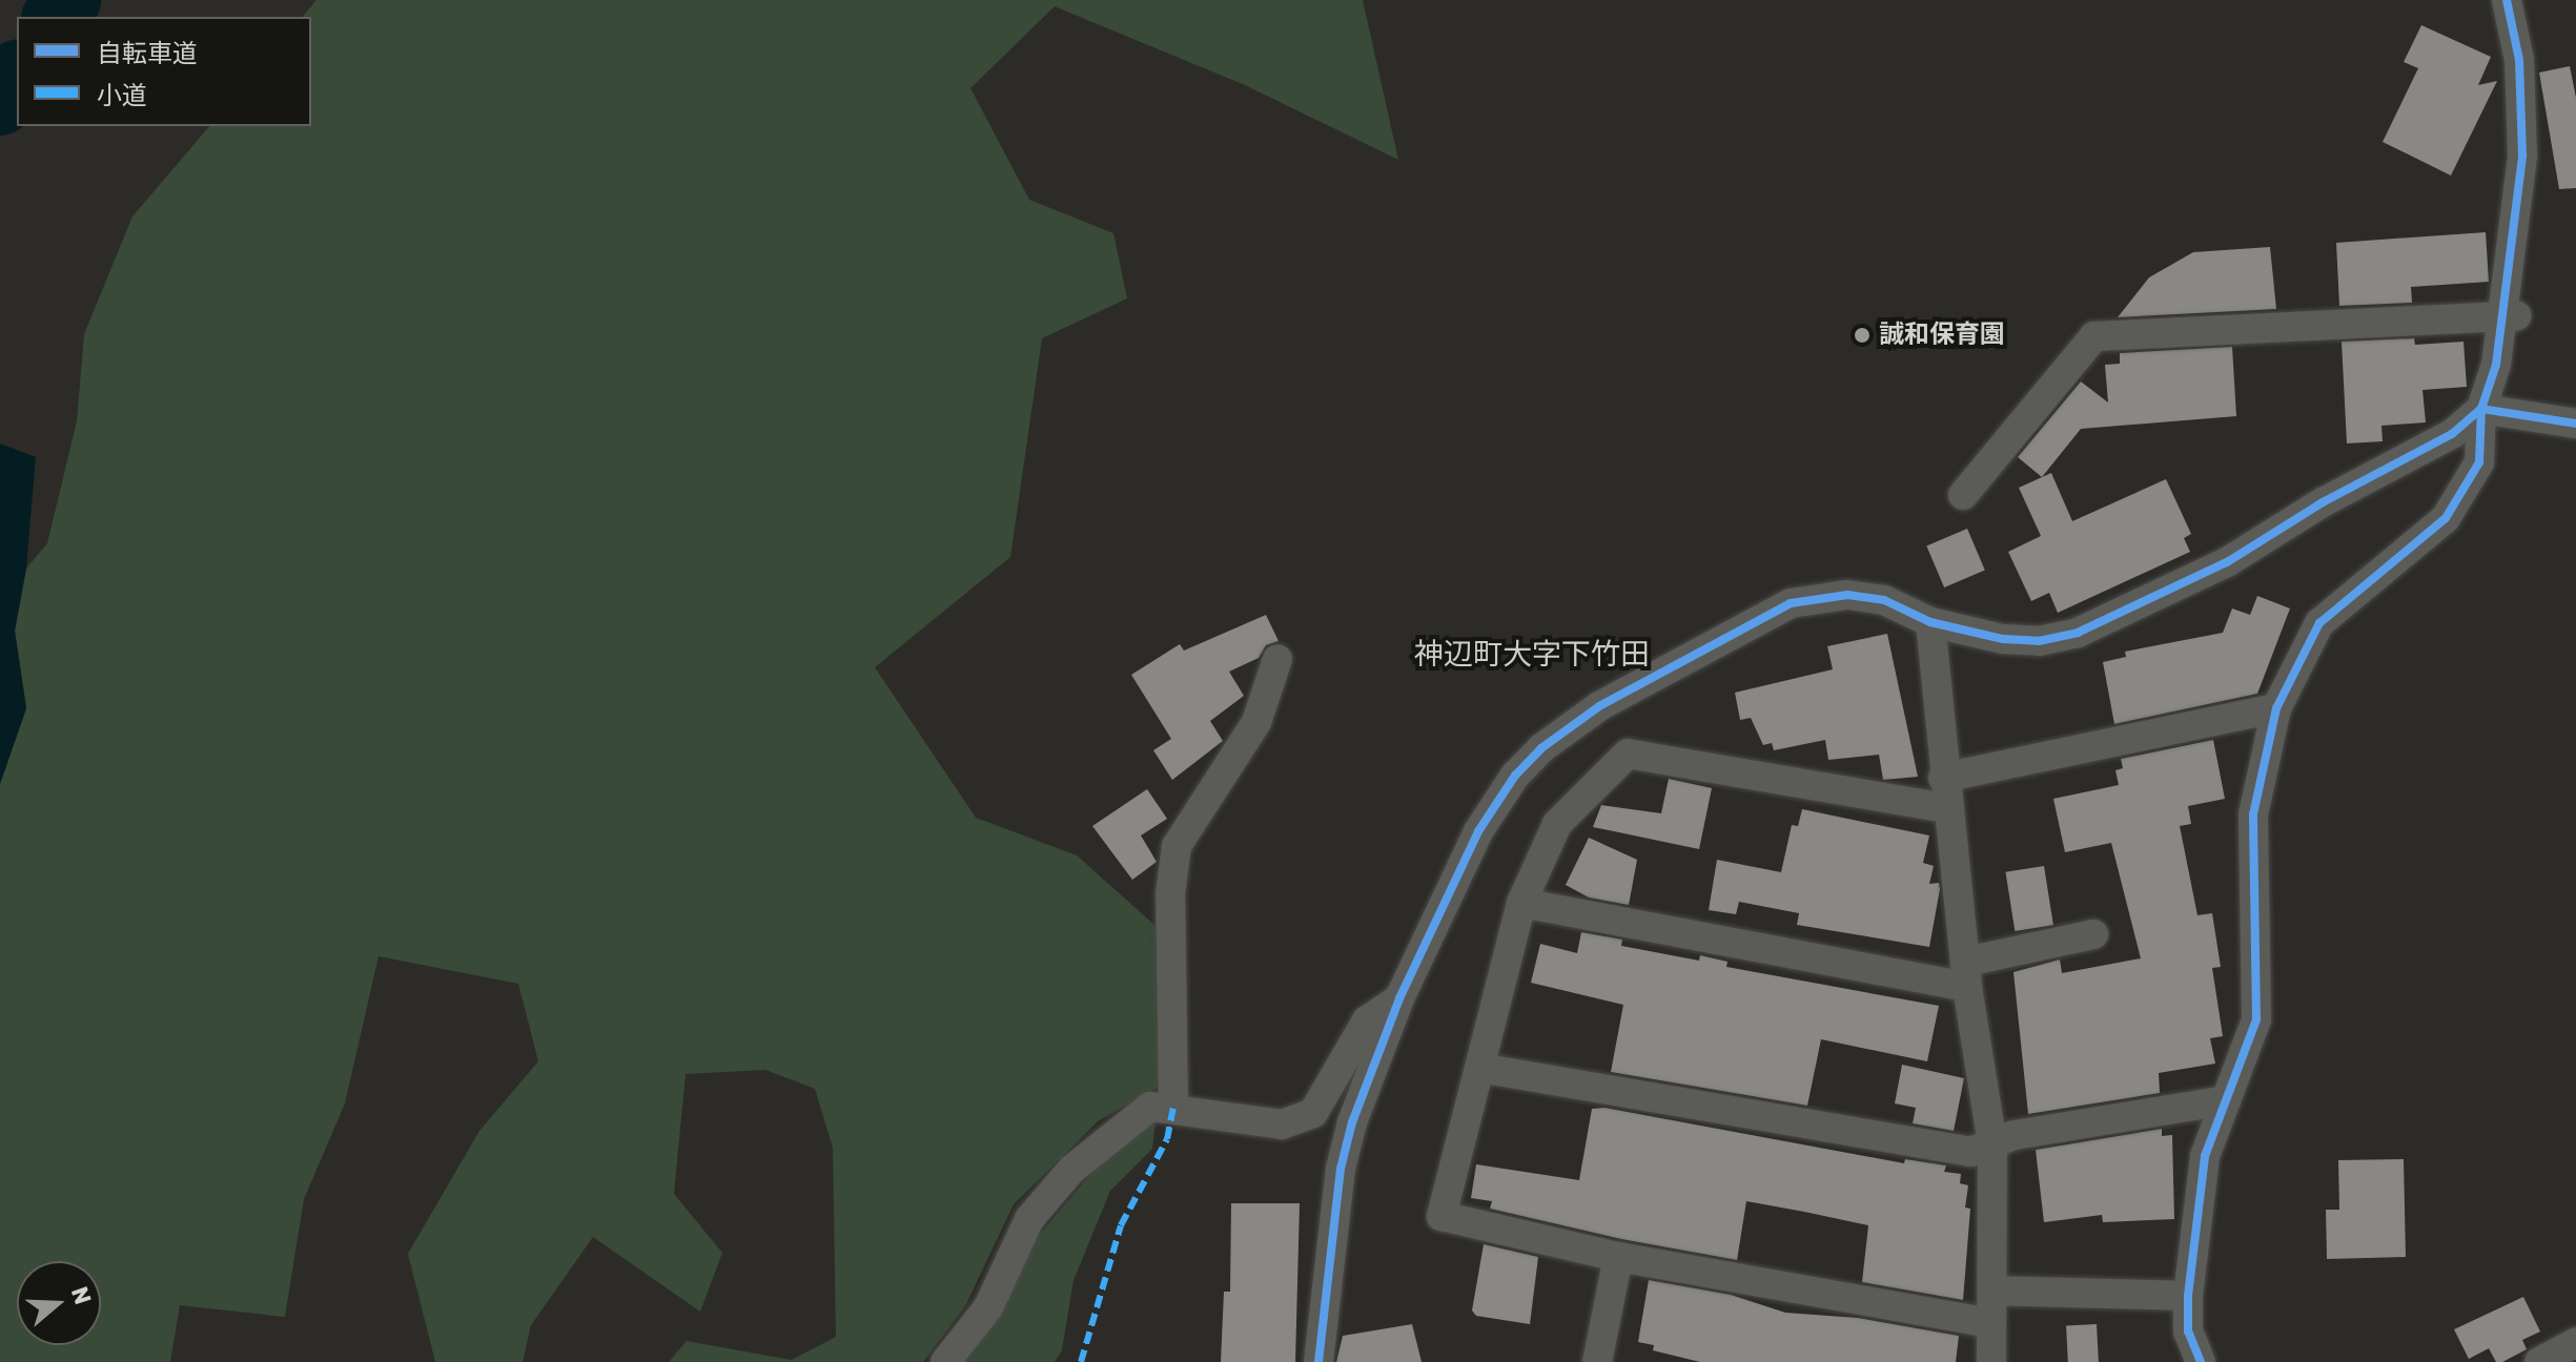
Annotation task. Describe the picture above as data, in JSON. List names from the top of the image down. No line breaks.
{"districts":["神辺町大字下竹田"],"places":["誠和保育園"],"legend":["自転車道","小道"],"north":"right"}
